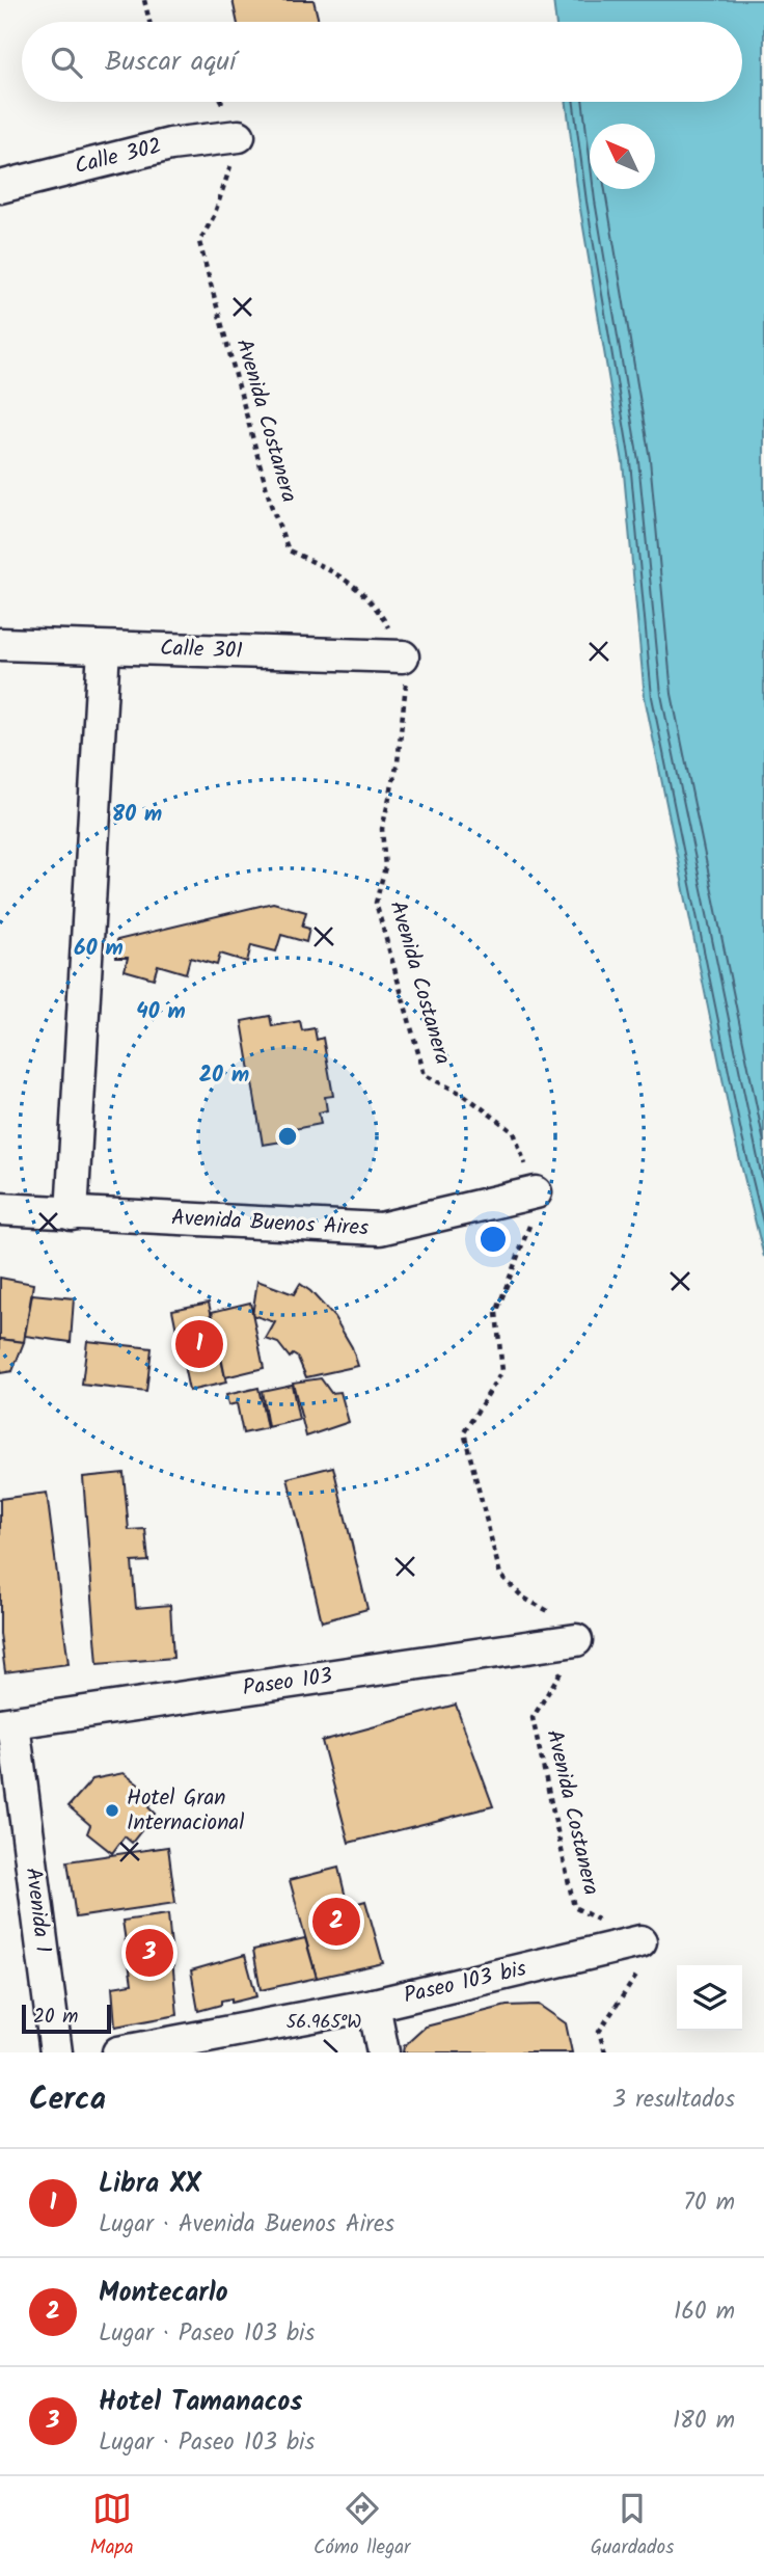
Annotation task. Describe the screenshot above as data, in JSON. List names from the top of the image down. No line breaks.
{"streets":{"street":["Calle 302","Calle 301","Avenida Buenos Aires","Paseo 103","Avenida 1","Paseo 103 bis"],"path":["Avenida Costanera"]},"crossings":[["Calle 302","Avenida Costanera"],["Avenida Costanera","Calle 301"],["Avenida Costanera","Avenida Buenos Aires"],["Avenida Costanera","Paseo 103"],["Avenida Costanera","Paseo 103 bis"],["Paseo 103","Avenida 1"]],"places":["Hotel Gran Internacional"],"scale_bar":"20 m","north":"top left","page":{"search":"Buscar aquí","pins":["1","2","3"],"scale":"20 m","heading":["Cerca","3 resultados"],"list":[{"mark":"1","name":"Libra XX","note":"Lugar · Avenida Buenos Aires","value":"70 m"},{"mark":"2","name":"Montecarlo","note":"Lugar · Paseo 103 bis","value":"160 m"},{"mark":"3","name":"Hotel Tamanacos","note":"Lugar · Paseo 103 bis","value":"180 m"}],"nav":["Mapa","Cómo llegar","Guardados"]},"coordinates":["56.965°W"],"rings":["80 m","60 m","40 m","20 m"]}
